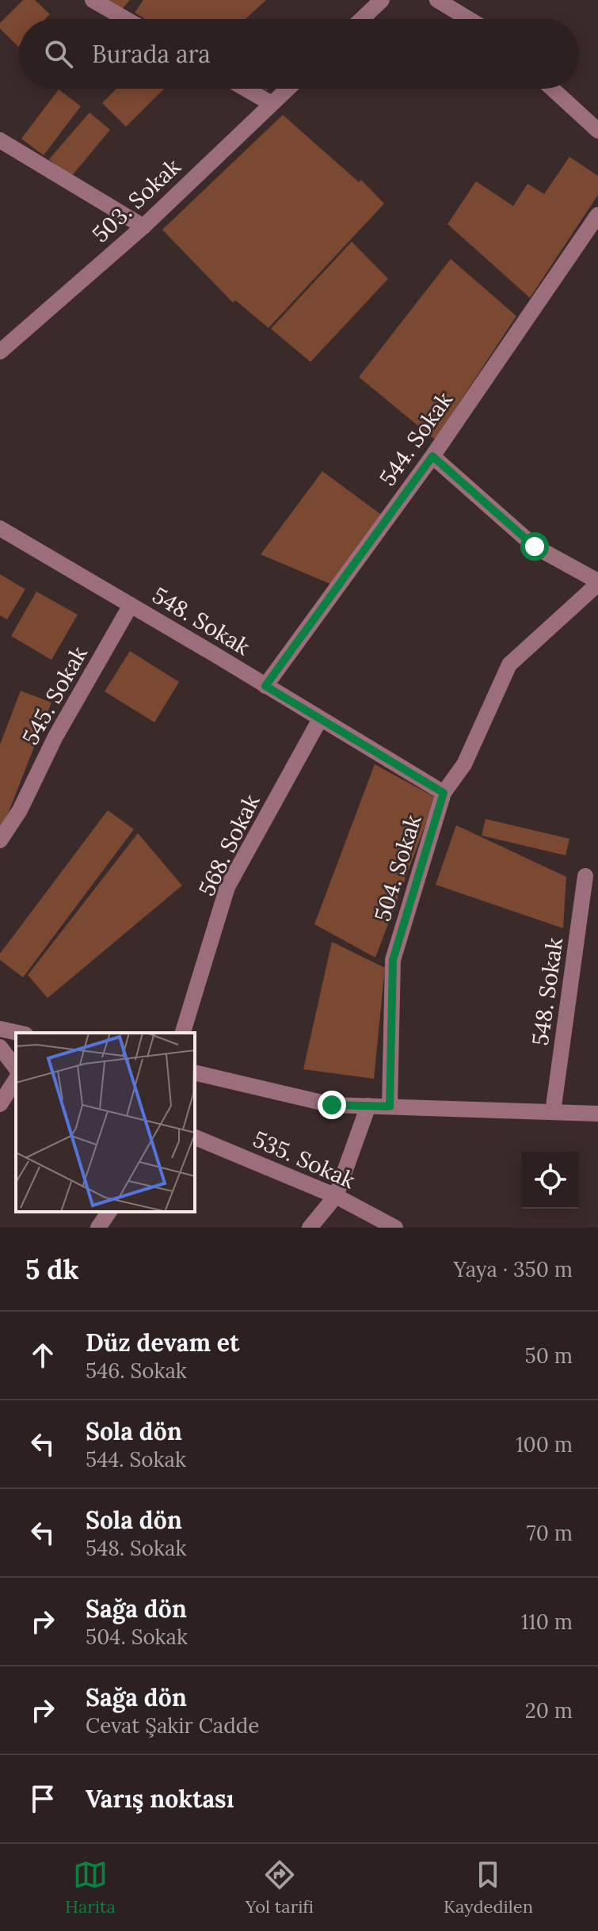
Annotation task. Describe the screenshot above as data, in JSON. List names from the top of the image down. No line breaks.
{"streets":{"street":["503. Sokak","544. Sokak","548. Sokak","545. Sokak","568. Sokak","504. Sokak","535. Sokak"]},"crossings":[["544. Sokak","548. Sokak"],["548. Sokak","545. Sokak"],["548. Sokak","568. Sokak"],["548. Sokak","504. Sokak"]],"page":{"search":"Burada ara","heading":["5 dk","Yaya · 350 m"],"list":[["Düz devam et","546. Sokak","50 m"],["Sola dön","544. Sokak","100 m"],["Sola dön","548. Sokak","70 m"],["Sağa dön","504. Sokak","110 m"],["Sağa dön","Cevat Şakir Cadde","20 m"],"Varış noktası"],"nav":["Harita","Yol tarifi","Kaydedilen"]}}
